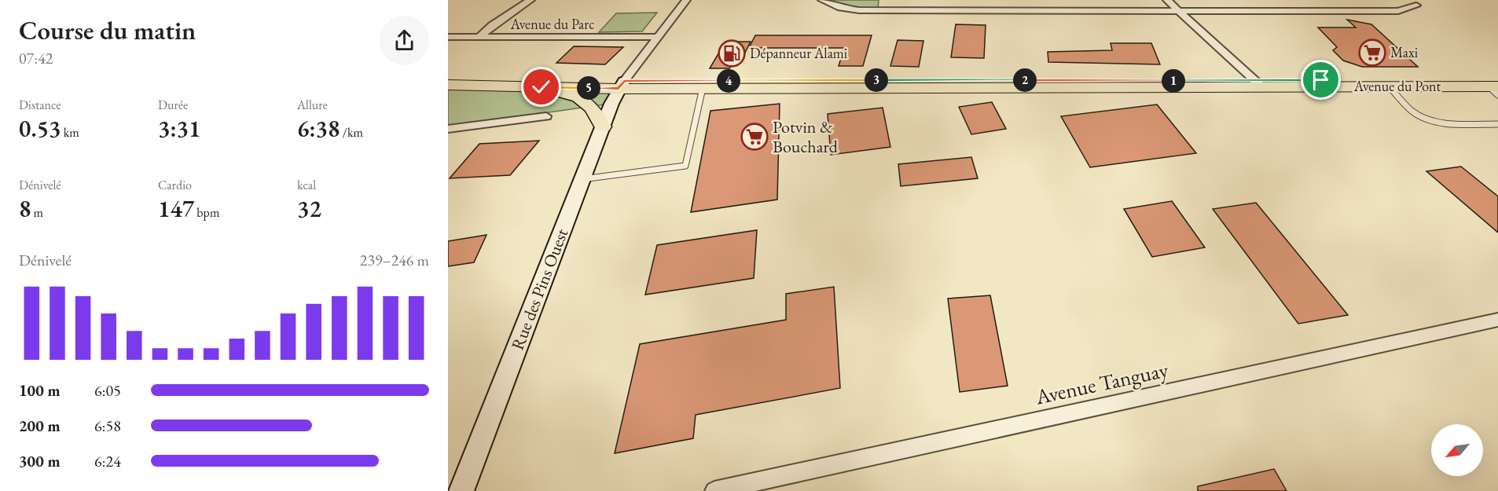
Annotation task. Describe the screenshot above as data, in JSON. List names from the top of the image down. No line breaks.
{"streets":{"main road":["Avenue du Pont","Rue des Pins Ouest"],"street":["Avenue du Parc","Avenue Tanguay"]},"crossings":[["Avenue du Pont","Rue des Pins Ouest"]],"places":{"supermarket":["Maxi","Potvin & Bouchard"],"fuel station":["Dépanneur Alami"]},"north":"bottom left","page":{"heading":["Course du matin","07:42"],"pins":["2","3","1","4","5"],"stats":[["Distance","0.53 km"],["Durée","3:31"],["Allure","6:38 /km"],["Dénivelé","8 m"],["Cardio","147 bpm"],["kcal","32"]],"chart":["Dénivelé","239–246 m"],"list":[{"name":"100 m","note":"6:05"},{"name":"200 m","note":"6:58"},{"name":"300 m","note":"6:24"}]}}
